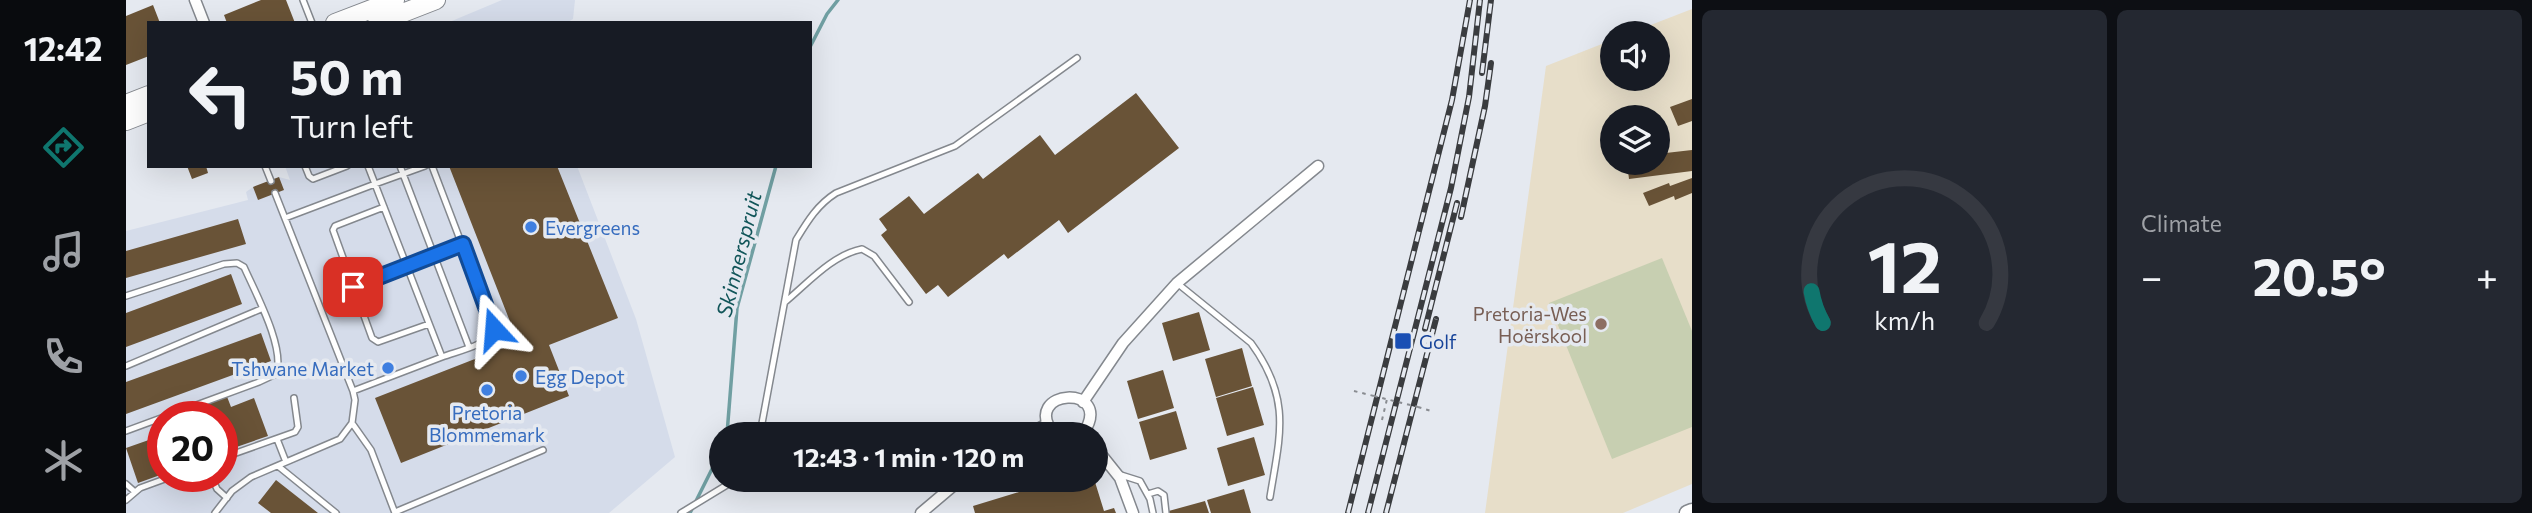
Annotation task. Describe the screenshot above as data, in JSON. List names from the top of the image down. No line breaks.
{"water":["Skinnerspruit"],"places":{"other":["Evergreens","Pretoria-Wes Hoërskool","Tshwane Market","Egg Depot","Pretoria Blommemark"],"transit":["Golf"]},"page":{"tabs":"12:42","tile":"Climate","turn":["50 m","Turn left"],"heat":["−","20.5°","+"],"limit":"20","trip":"12:43 · 1 min · 120 m","gauge":["12","km/h"]}}
